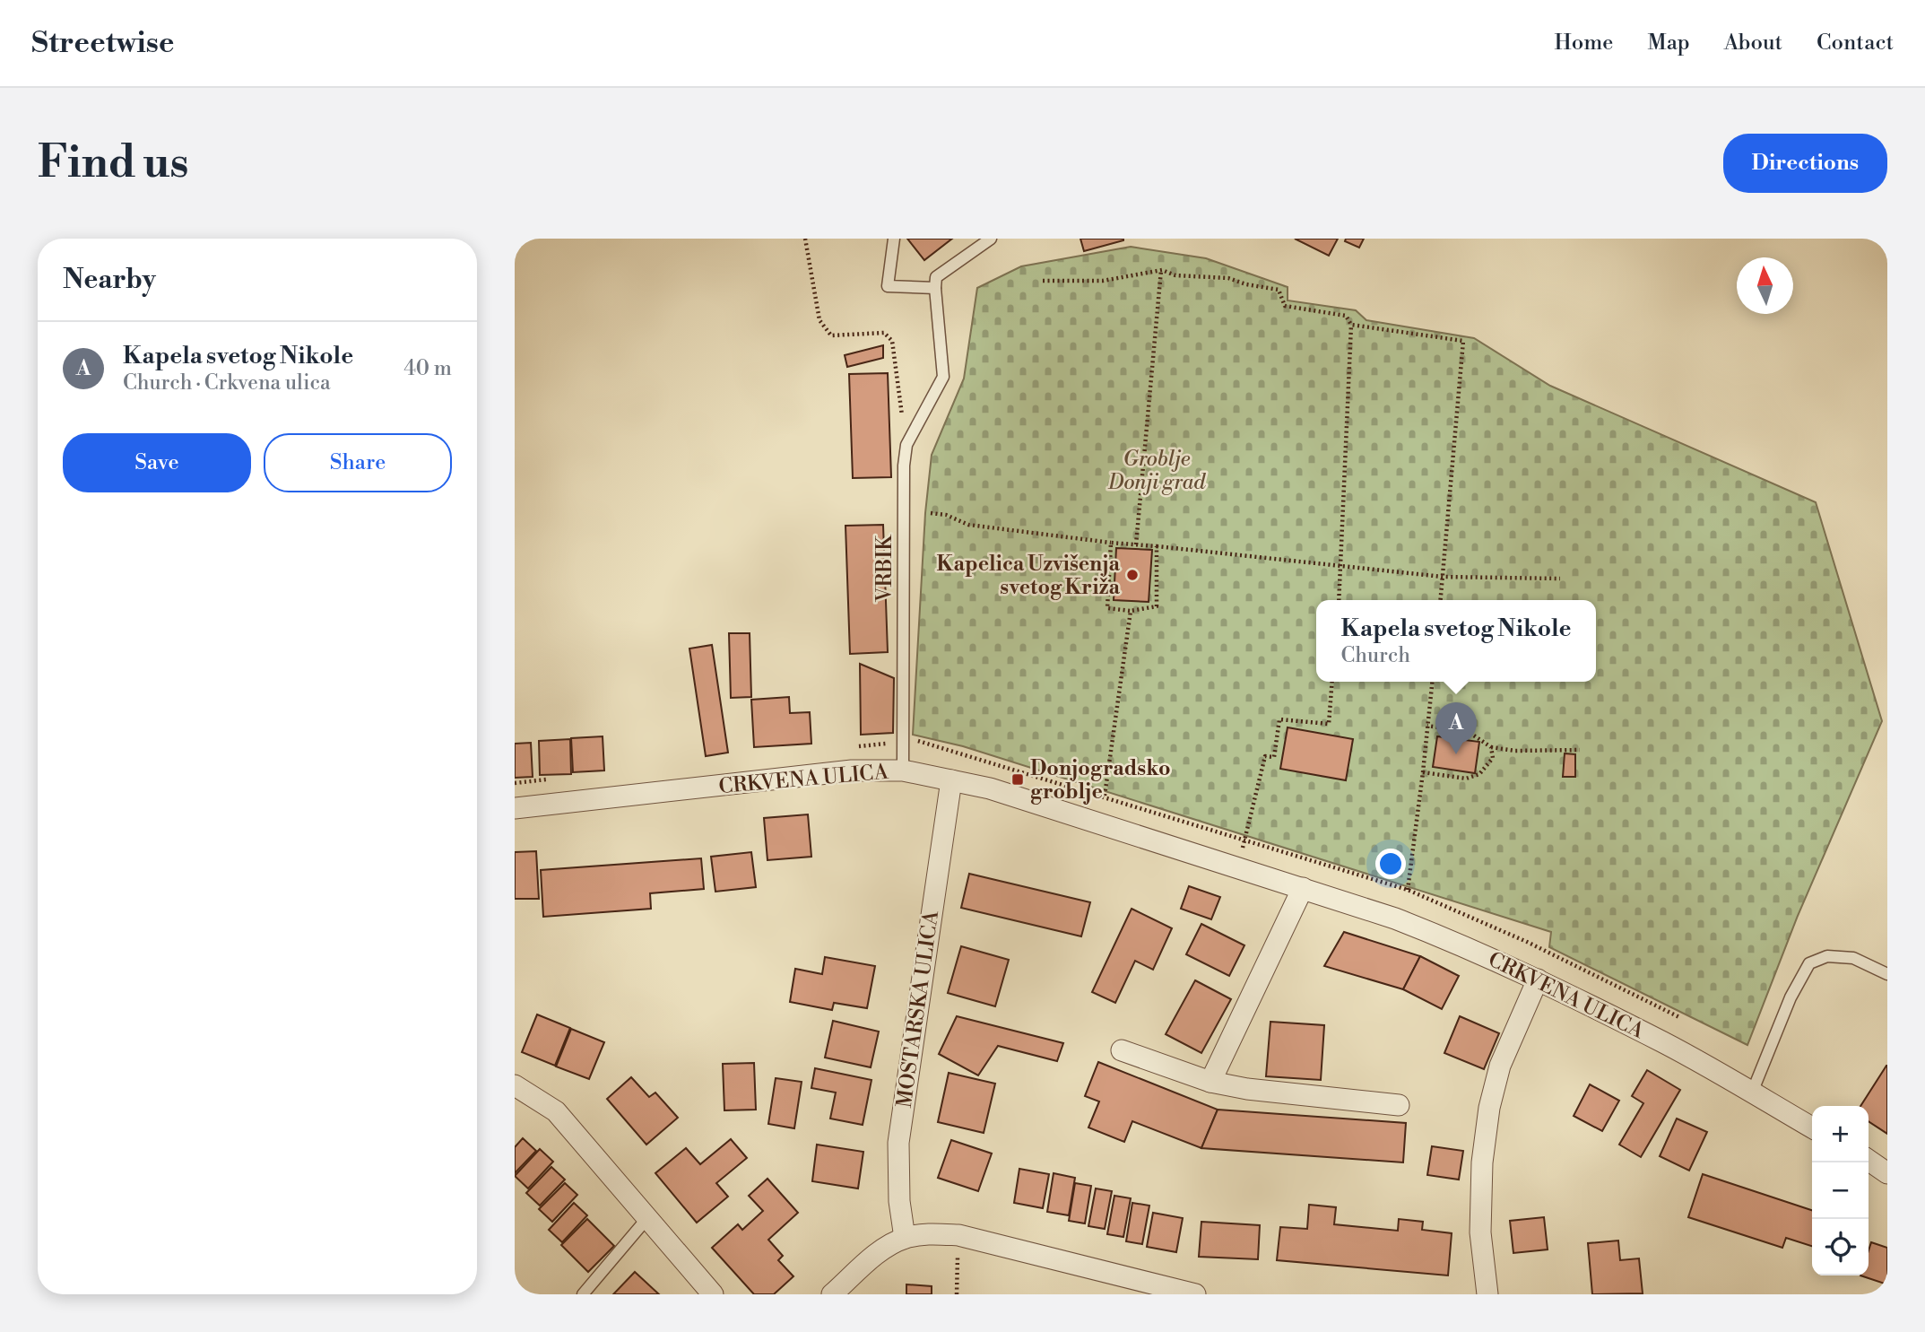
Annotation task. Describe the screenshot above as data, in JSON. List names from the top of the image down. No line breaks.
{"streets":{"street":["CRKVENA ULICA","MOSTARSKA ULICA"],"lane":["VRBIK"]},"crossings":[["VRBIK","CRKVENA ULICA"],["CRKVENA ULICA","MOSTARSKA ULICA"]],"parks":["Groblje Donji grad"],"places":{"other":["Kapelica Uzvišenja svetog Križa"],"transit":["Donjogradsko groblje"]},"north":"top","page":{"header":"Streetwise","nav":["Home","Map","About","Contact"],"buttons":["Directions",["Save","Share"]],"title":"Find us","heading":"Nearby","list":[{"mark":"A","name":"Kapela svetog Nikole","note":"Church · Crkvena ulica","value":"40 m"}],"popup":["Kapela svetog Nikole","Church"],"pins":"A","map_buttons":["+","−"]}}
